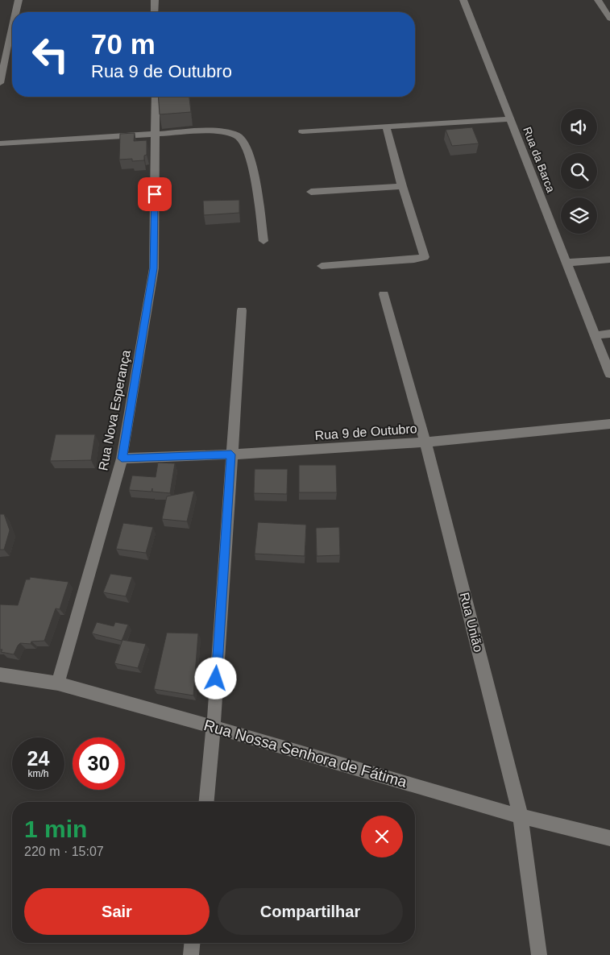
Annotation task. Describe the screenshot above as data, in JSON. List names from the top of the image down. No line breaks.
{"streets":{"street":["Rua da Barca","Rua Nova Esperança","Rua 9 de Outubro","Rua União","Rua Nossa Senhora de Fátima"]},"crossings":[["Rua Nova Esperança","Rua 9 de Outubro"],["Rua Nova Esperança","Rua Nossa Senhora de Fátima"],["Rua 9 de Outubro","Rua União"],["Rua União","Rua Nossa Senhora de Fátima"]],"page":{"turn":["70 m","Rua 9 de Outubro"],"speed":"24 km/h","limit":"30","heading":["1 min","220 m · 15:07"],"buttons":["Sair","Compartilhar"]}}
